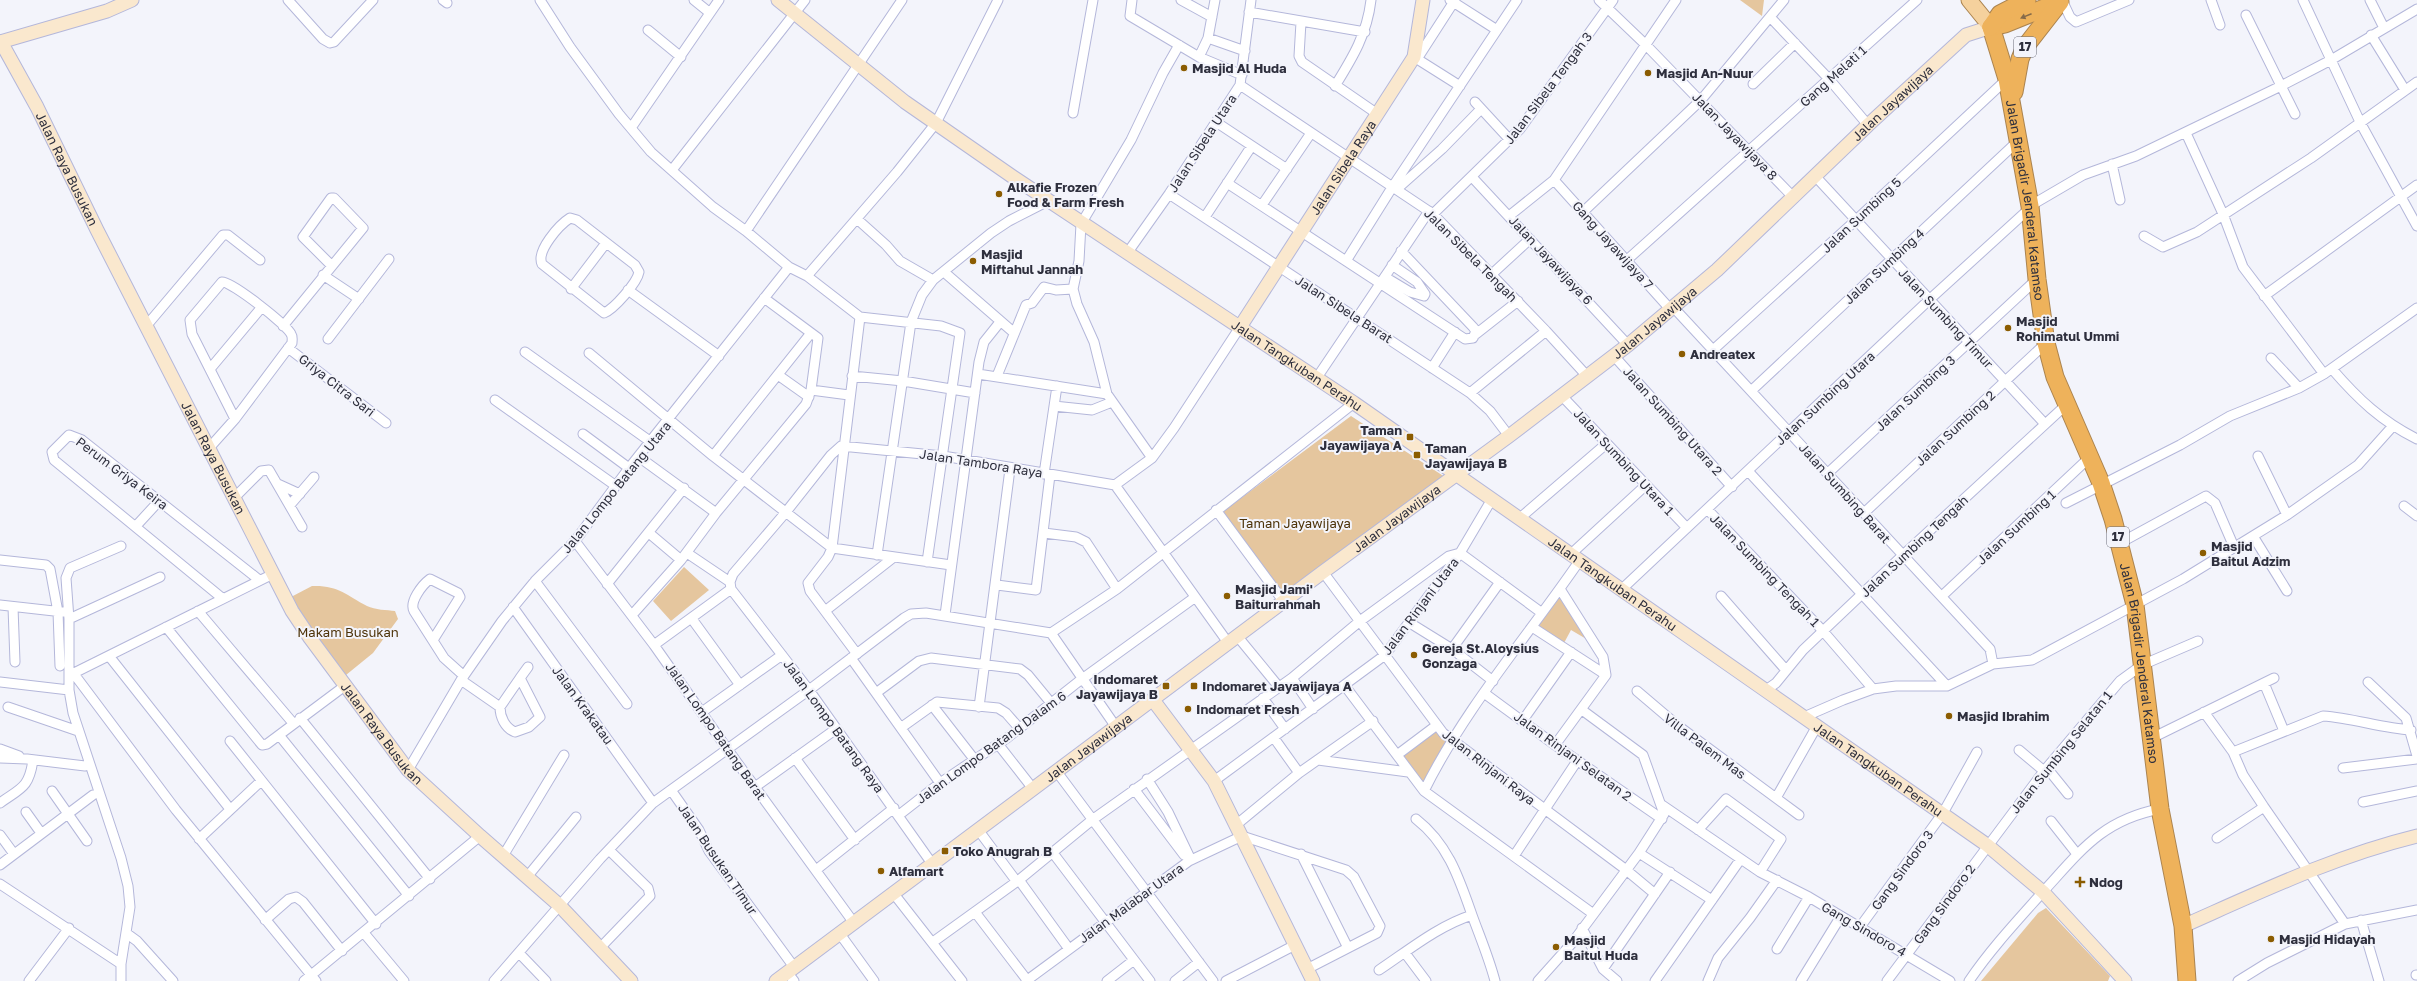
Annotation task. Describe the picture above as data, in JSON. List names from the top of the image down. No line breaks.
{"streets":{"highway":["17","Jalan Brigadir Jenderal Katamso"],"main road":["Jalan Jayawijaya","Jalan Sibela Raya","Jalan Raya Busukan","Jalan Tangkuban Perahu"],"street":["Gang Melati 1","Jalan Sibela Tengah 3","Jalan Jayawijaya 8","Jalan Sibela Utara","Jalan Sumbing 5","Gang Jayawijaya 7","Jalan Sibela Tengah","Jalan Jayawijaya 6","Jalan Sumbing 4","Jalan Sibela Barat","Jalan Sumbing Timur","Griya Citra Sari","Jalan Sumbing 3","Jalan Sumbing Utara","Jalan Sumbing Utara 2","Jalan Sumbing 2","Jalan Sumbing Utara 1","Jalan Tambora Raya","Perum Griya Keira","Jalan Lompo Batang Utara","Jalan Sumbing Barat","Jalan Sumbing 1","Jalan Sumbing Tengah","Jalan Sumbing Tengah 1","Jalan Rinjani Utara","Jalan Krakatau","Jalan Lompo Batang Raya","Jalan Lompo Batang Barat","Villa Palem Mas","Jalan Lompo Batang Dalam 6","Jalan Sumbing Selatan 1","Jalan Rinjani Selatan 2","Jalan Rinjani Raya","Jalan Busukan Timur","Gang Sindoro 3","Jalan Malabar Utara","Gang Sindoro 2","Gang Sindoro 4"]},"crossings":[["17","Jalan Jayawijaya"],["17","Jalan Brigadir Jenderal Katamso"],["Gang Melati 1","Jalan Jayawijaya 8"],["Gang Melati 1","Gang Jayawijaya 7"],["Jalan Sibela Tengah 3","Jalan Jayawijaya 8"],["Jalan Sibela Tengah 3","Jalan Sibela Tengah"],["Jalan Sibela Tengah 3","Jalan Jayawijaya 6"],["Jalan Sibela Tengah 3","Jalan Sibela Barat"],["Jalan Sibela Tengah 3","Jalan Tangkuban Perahu"],["Jalan Jayawijaya","Jalan Jayawijaya 8"],["Jalan Jayawijaya","Jalan Brigadir Jenderal Katamso"],["Jalan Jayawijaya","Gang Jayawijaya 7"],["Jalan Jayawijaya","Jalan Sibela Tengah"],["Jalan Jayawijaya","Jalan Jayawijaya 6"],["Jalan Jayawijaya","Jalan Sibela Barat"],["Jalan Jayawijaya","Jalan Sumbing Timur"],["Jalan Jayawijaya","Jalan Tangkuban Perahu"],["Jalan Jayawijaya","Jalan Sumbing Utara 2"],["Jalan Jayawijaya","Jalan Sumbing Utara 1"],["Jalan Jayawijaya","Jalan Sumbing Barat"],["Jalan Jayawijaya","Jalan Lompo Batang Raya"],["Jalan Jayawijaya","Jalan Lompo Batang Barat"],["Jalan Jayawijaya","Jalan Rinjani Raya"],["Jalan Jayawijaya","Jalan Busukan Timur"],["Jalan Sibela Utara","Jalan Sibela Tengah"],["Jalan Sibela Utara","Jalan Sibela Barat"],["Jalan Sibela Utara","Jalan Tangkuban Perahu"],["Jalan Sibela Raya","Jalan Sibela Tengah"],["Jalan Sibela Raya","Jalan Sibela Barat"],["Jalan Sibela Raya","Jalan Tangkuban Perahu"],["Jalan Raya Busukan","Griya Citra Sari"],["Jalan Raya Busukan","Jalan Lompo Batang Utara"],["Jalan Brigadir Jenderal Katamso","Jalan Sumbing 5"],["Jalan Brigadir Jenderal Katamso","Jalan Sumbing 4"],["Jalan Brigadir Jenderal Katamso","Jalan Sumbing 3"],["Jalan Brigadir Jenderal Katamso","Jalan Sumbing Utara"],["Jalan Brigadir Jenderal Katamso","Jalan Sumbing 2"],["Jalan Brigadir Jenderal Katamso","Jalan Sumbing 1"],["Jalan Brigadir Jenderal Katamso","Jalan Sumbing Tengah"],["Jalan Brigadir Jenderal Katamso","Jalan Sumbing Selatan 1"],["Jalan Sumbing 5","Jalan Sumbing Timur"],["Jalan Sumbing 5","Jalan Sumbing Barat"],["Gang Jayawijaya 7","Jalan Sumbing Barat"],["Jalan Sumbing 4","Jalan Sumbing Timur"],["Jalan Sumbing 4","Jalan Sumbing Barat"],["Jalan Sumbing Timur","Jalan Sumbing 3"],["Jalan Sumbing Timur","Jalan Sumbing Utara"],["Jalan Sumbing Timur","Jalan Sumbing 2"],["Jalan Sumbing Timur","Jalan Sumbing Tengah"],["Jalan Tangkuban Perahu","Jalan Sumbing Utara"],["Jalan Tangkuban Perahu","Jalan Sumbing Tengah"],["Jalan Tangkuban Perahu","Jalan Rinjani Utara"],["Jalan Tangkuban Perahu","Jalan Sumbing Selatan 1"],["Jalan Tangkuban Perahu","Gang Sindoro 3"],["Jalan Tangkuban Perahu","Gang Sindoro 2"],["Jalan Sumbing 3","Jalan Sumbing Barat"],["Jalan Sumbing Utara","Jalan Sumbing Utara 2"],["Jalan Sumbing Utara","Jalan Sumbing Utara 1"],["Jalan Sumbing Utara","Jalan Sumbing Barat"],["Jalan Sumbing Utara","Jalan Sumbing Tengah 1"],["Jalan Sumbing 2","Jalan Sumbing Barat"],["Jalan Lompo Batang Utara","Jalan Krakatau"],["Jalan Lompo Batang Utara","Jalan Lompo Batang Barat"],["Jalan Sumbing Barat","Jalan Sumbing 1"],["Jalan Sumbing Barat","Jalan Sumbing Tengah"],["Jalan Sumbing Tengah","Jalan Sumbing Tengah 1"],["Jalan Rinjani Utara","Jalan Rinjani Raya"],["Jalan Lompo Batang Raya","Jalan Lompo Batang Dalam 6"],["Jalan Lompo Batang Barat","Jalan Lompo Batang Dalam 6"],["Jalan Sumbing Selatan 1","Gang Sindoro 2"],["Gang Sindoro 3","Gang Sindoro 4"],["Gang Sindoro 2","Gang Sindoro 4"]],"parks":["Taman Jayawijaya","Makam Busukan"],"places":{"other":["Masjid Al Huda","Masjid An-Nuur","Alkafie Frozen Food & Farm Fresh","Masjid Miftahul Jannah","Masjid Rohimatul Ummi","Andreatex","Masjid Baitul Adzim","Masjid Jami' Baiturrahmah","Gereja St.Aloysius Gonzaga","Indomaret Fresh","Masjid Ibrahim","Alfamart","Masjid Hidayah","Masjid Baitul Huda"],"transit":["Taman Jayawijaya A","Taman Jayawijaya B","Indomaret Jayawijaya B","Indomaret Jayawijaya A","Toko Anugrah B"],"health":["Ndog"]}}
